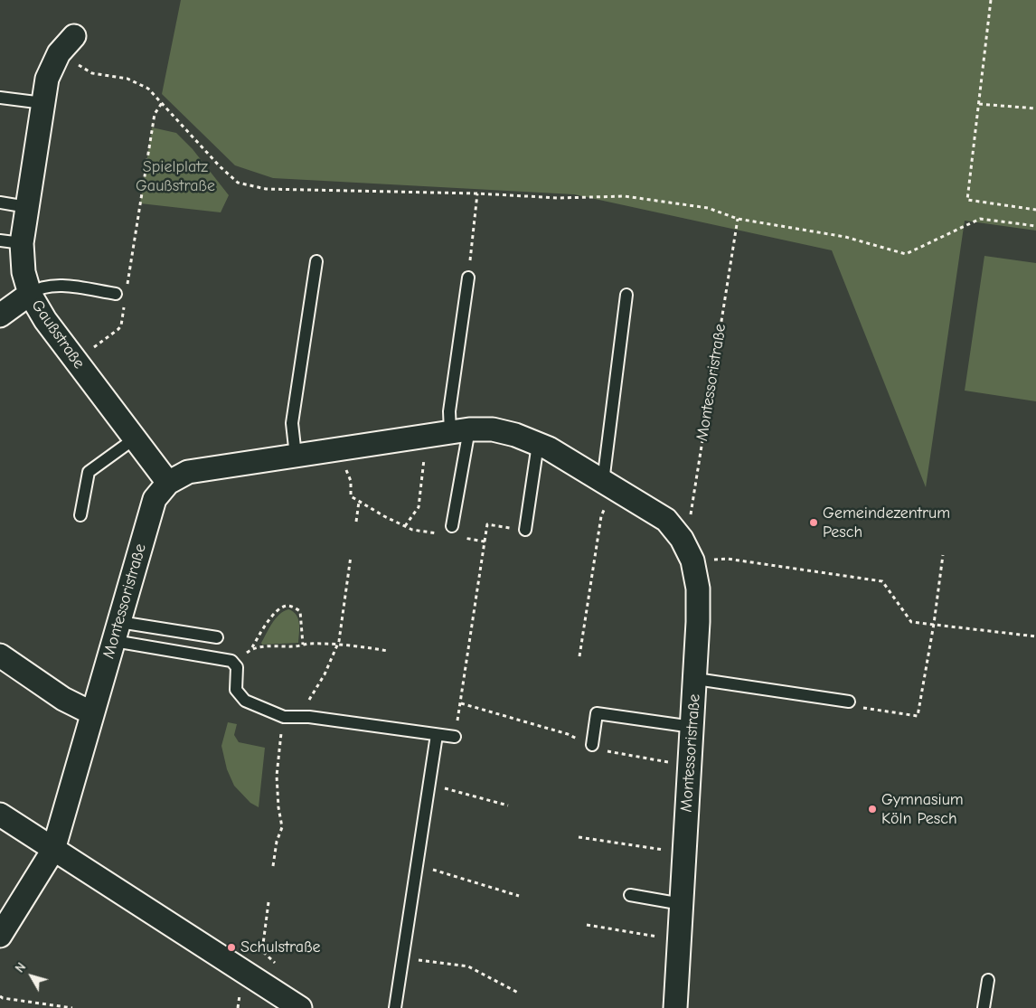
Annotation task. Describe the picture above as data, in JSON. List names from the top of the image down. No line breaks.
{"streets":{"street":["Gaußstraße","Montessoristraße"]},"crossings":[["Gaußstraße","Montessoristraße"]],"parks":["Spielplatz Gaußstraße"],"places":["Gemeindezentrum Pesch","Gymnasium Köln Pesch","Schulstraße"],"north":"top left"}
